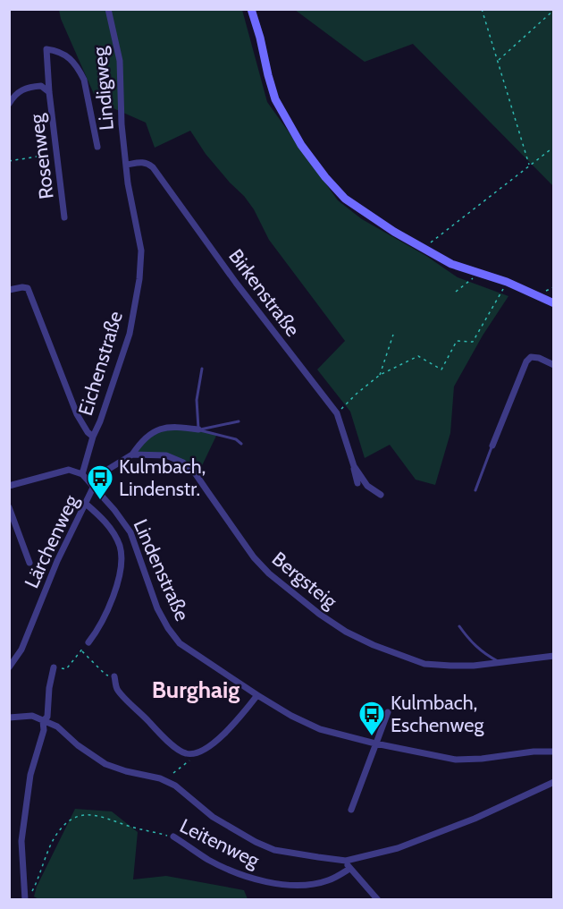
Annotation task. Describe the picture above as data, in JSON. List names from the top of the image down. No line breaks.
{"streets":{"street":["Lindigweg","Rosenweg","Birkenstraße","Eichenstraße","Lärchenweg","Lindenstraße","Bergsteig","Leitenweg"]},"crossings":[["Lindigweg","Birkenstraße"],["Lindigweg","Eichenstraße"],["Birkenstraße","Eichenstraße"],["Eichenstraße","Lindenstraße"],["Lärchenweg","Lindenstraße"]],"districts":["Burghaig"],"places":{"bus stop":["Kulmbach, Lindenstr.","Kulmbach, Eschenweg"]}}
